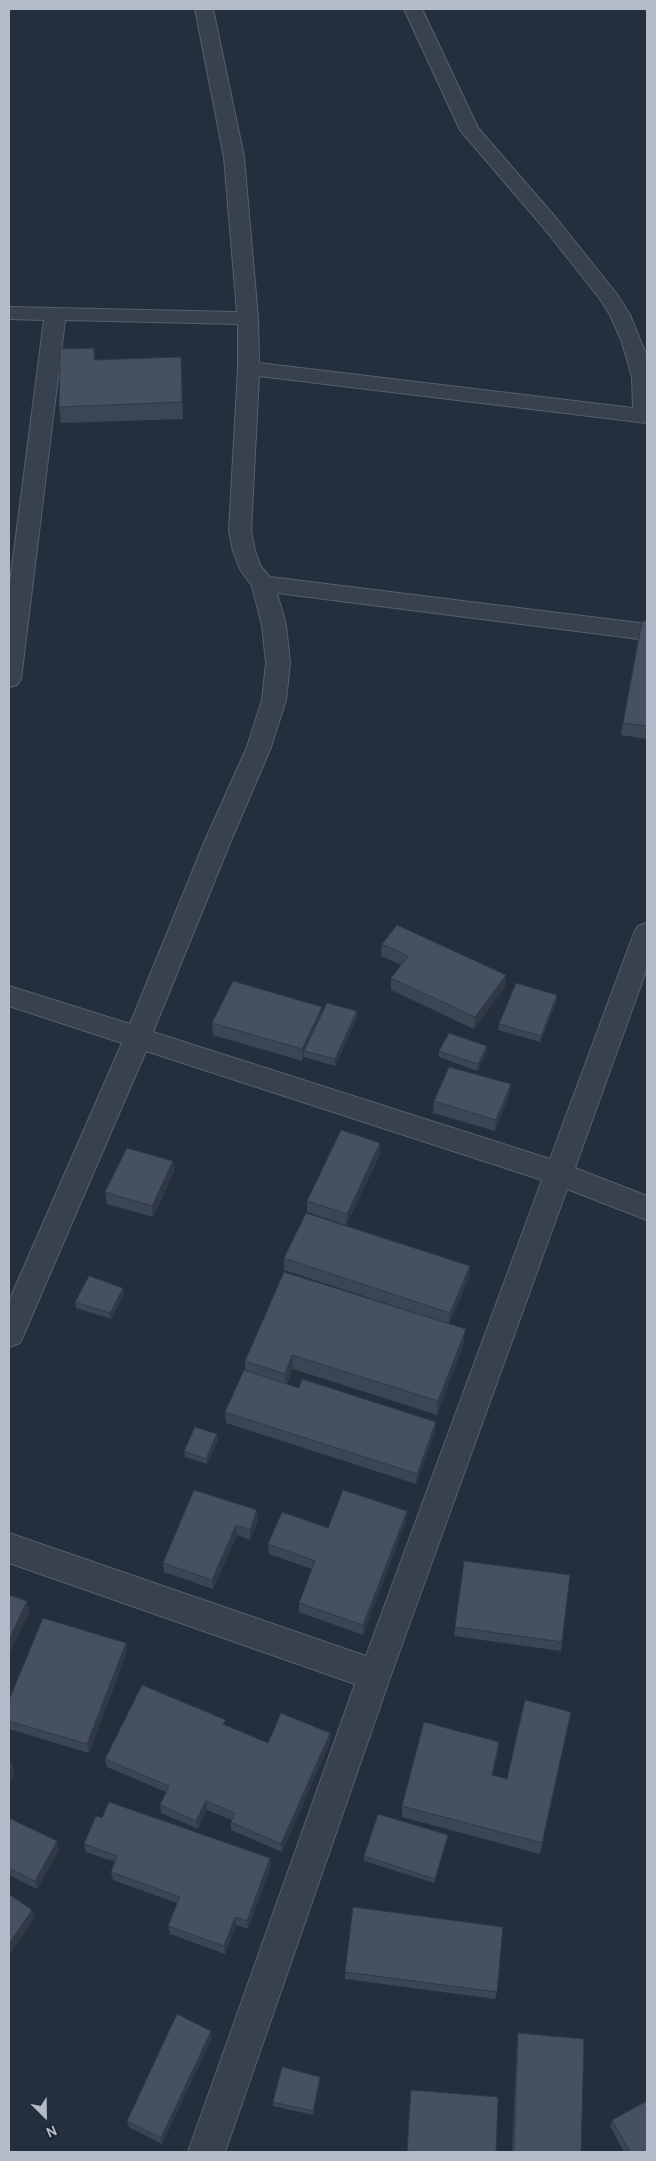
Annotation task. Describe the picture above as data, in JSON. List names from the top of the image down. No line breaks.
{"north":"bottom right"}
